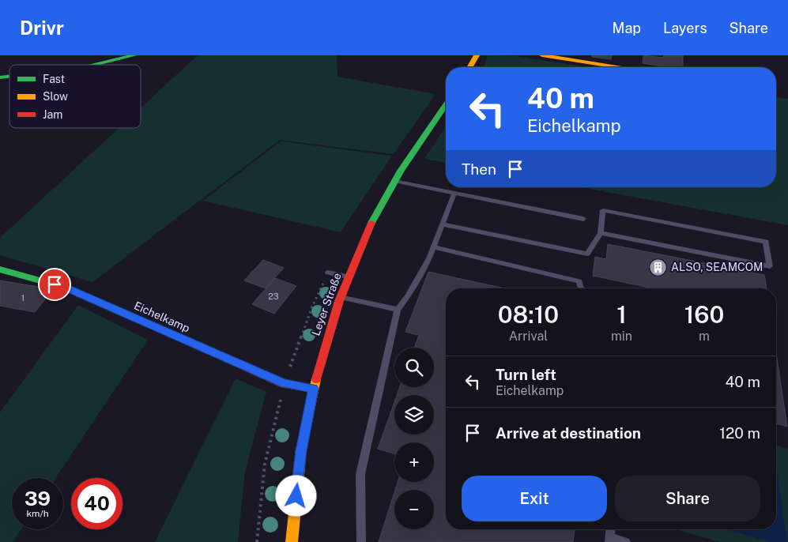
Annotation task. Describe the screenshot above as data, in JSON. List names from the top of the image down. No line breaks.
{"streets":{"street":["Leyer Straße","Eichelkamp"]},"crossings":[["Leyer Straße","Eichelkamp"]],"places":{"building":["ALSO, SEAMCOM"]},"house_numbers":["23","1"],"legend":["Fast","Slow","Jam"],"page":{"header":"Drivr","nav":["Map","Layers","Share"],"turn":["40 m","Eichelkamp"],"then":"Then","eta":["08:10","Arrival","1","min","160","m"],"map_buttons":["+","−"],"list":[{"name":"Turn left","note":"Eichelkamp","value":"40 m"},{"name":"Arrive at destination","value":"120 m"}],"buttons":["Exit","Share"],"speed":"39 km/h","limit":"40"}}
